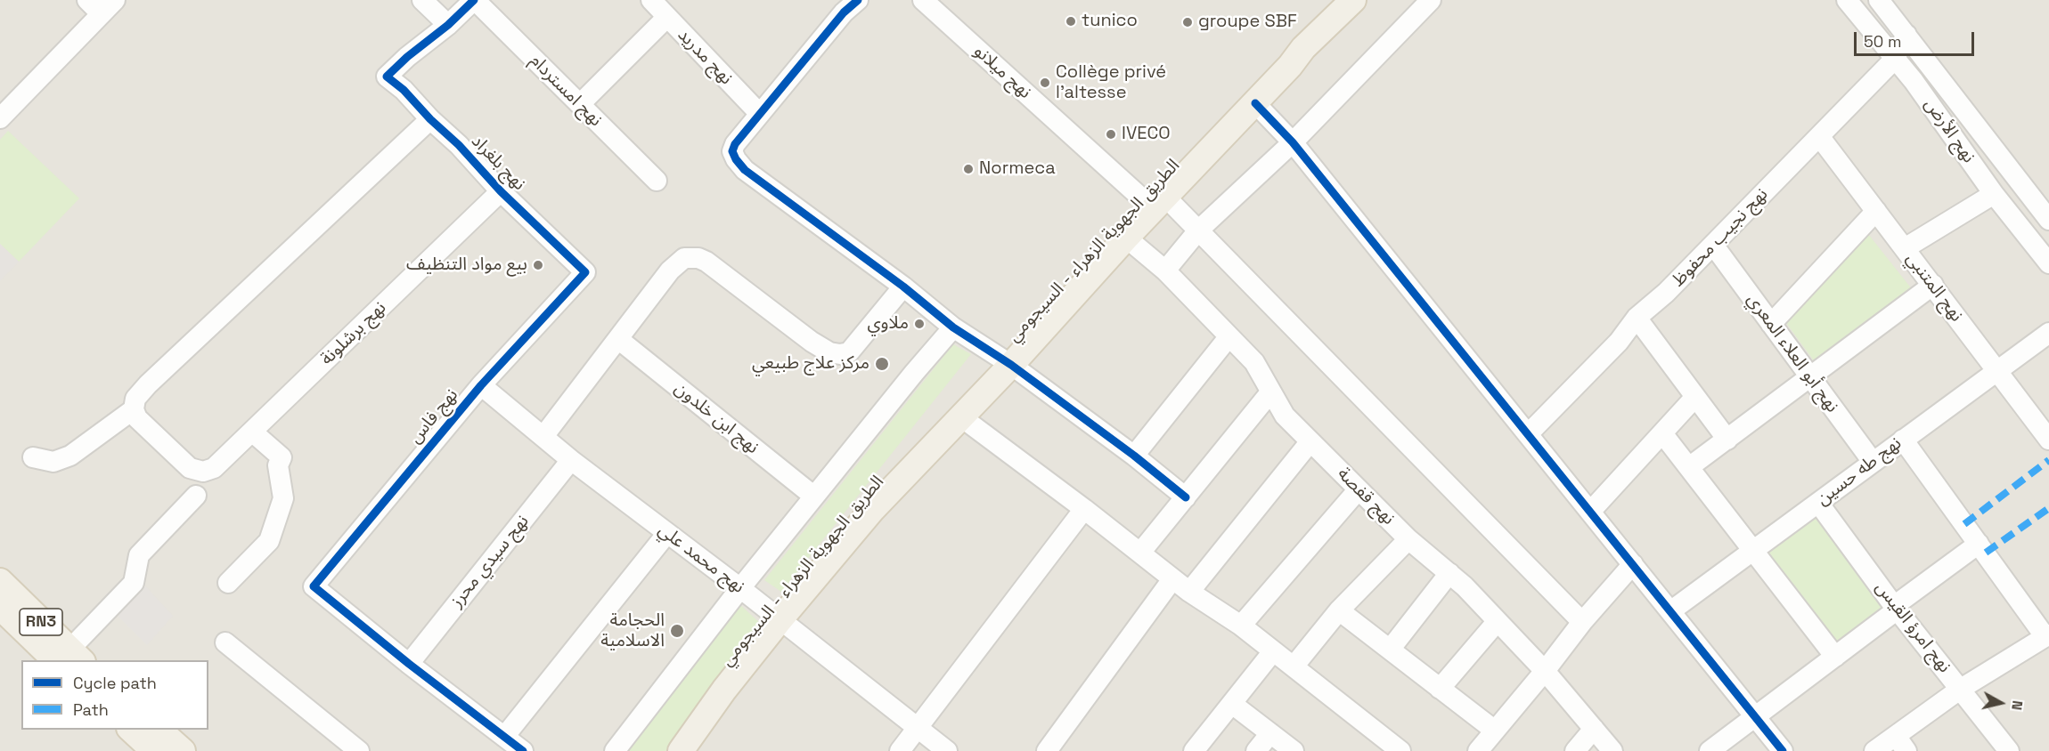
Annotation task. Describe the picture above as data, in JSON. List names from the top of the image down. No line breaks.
{"streets":{"main road":["الطريق الجهوية الزهراء - السيجومي","RN3"],"street":["نهج مدريد","نهج ميلانو","نهج امستردام","نهج الأرض","نهج بلغراد","نهج نجيب محفوظ","نهج المتنبي","نهج برشلونة","نهج أبو العلاء المعري","نهج فاس","نهج ابن خلدون","نهج طه حسين","نهج قفصة","نهج محمد علي","نهج سيدي محرز","نهج امرؤ القيس"]},"crossings":[["نهج ميلانو","الطريق الجهوية الزهراء - السيجومي"],["نهج الأرض","نهج نجيب محفوظ"],["نهج بلغراد","نهج برشلونة"],["نهج بلغراد","نهج فاس"],["نهج نجيب محفوظ","نهج المتنبي"],["نهج نجيب محفوظ","نهج أبو العلاء المعري"],["الطريق الجهوية الزهراء - السيجومي","نهج قفصة"],["الطريق الجهوية الزهراء - السيجومي","نهج محمد علي"],["نهج المتنبي","نهج طه حسين"],["نهج أبو العلاء المعري","نهج طه حسين"],["نهج فاس","نهج محمد علي"],["نهج فاس","نهج سيدي محرز"],["نهج طه حسين","نهج امرؤ القيس"],["نهج محمد علي","نهج سيدي محرز"]],"places":["tunico","groupe SBF","Collège privé l'altesse","IVECO","Normeca","بيع مواد التنظيف","ملاوي","مركز علاج طبيعي","الحجامة الاسلامية"],"legend":["Cycle path","Path"],"scale_bar":"50 m","north":"right"}
